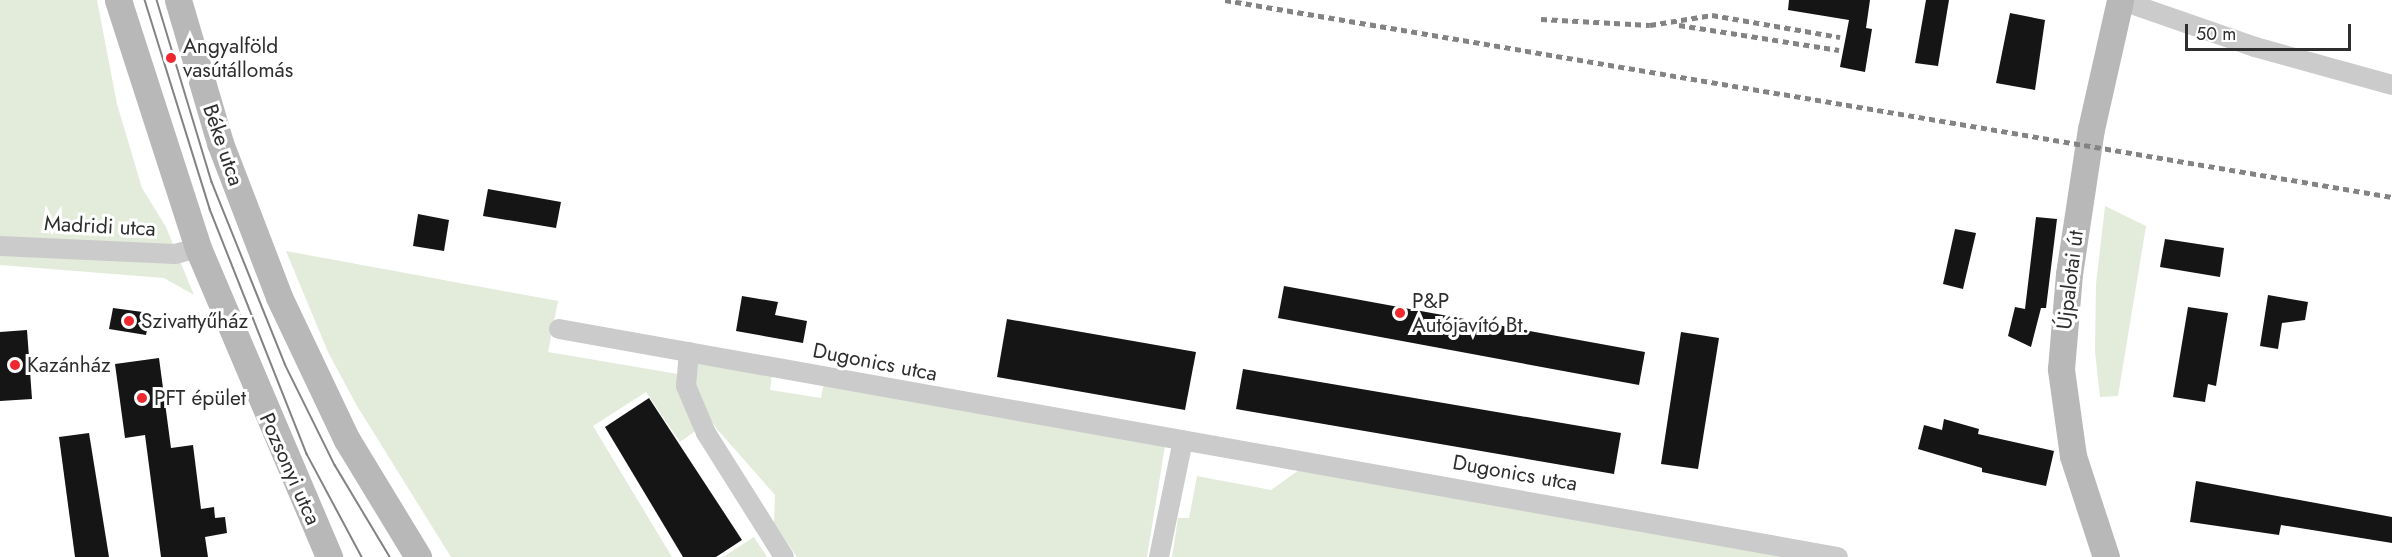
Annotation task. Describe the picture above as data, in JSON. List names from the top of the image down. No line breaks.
{"streets":{"main road":["Béke utca","Újpalotai út","Pozsonyi utca"],"street":["Madridi utca","Dugonics utca"]},"crossings":[["Madridi utca","Pozsonyi utca"]],"places":["Angyalföld vasútállomás","P&P Autójavító Bt.","Szivattyűház","Kazánház","PFT épület"],"scale_bar":"50 m"}
